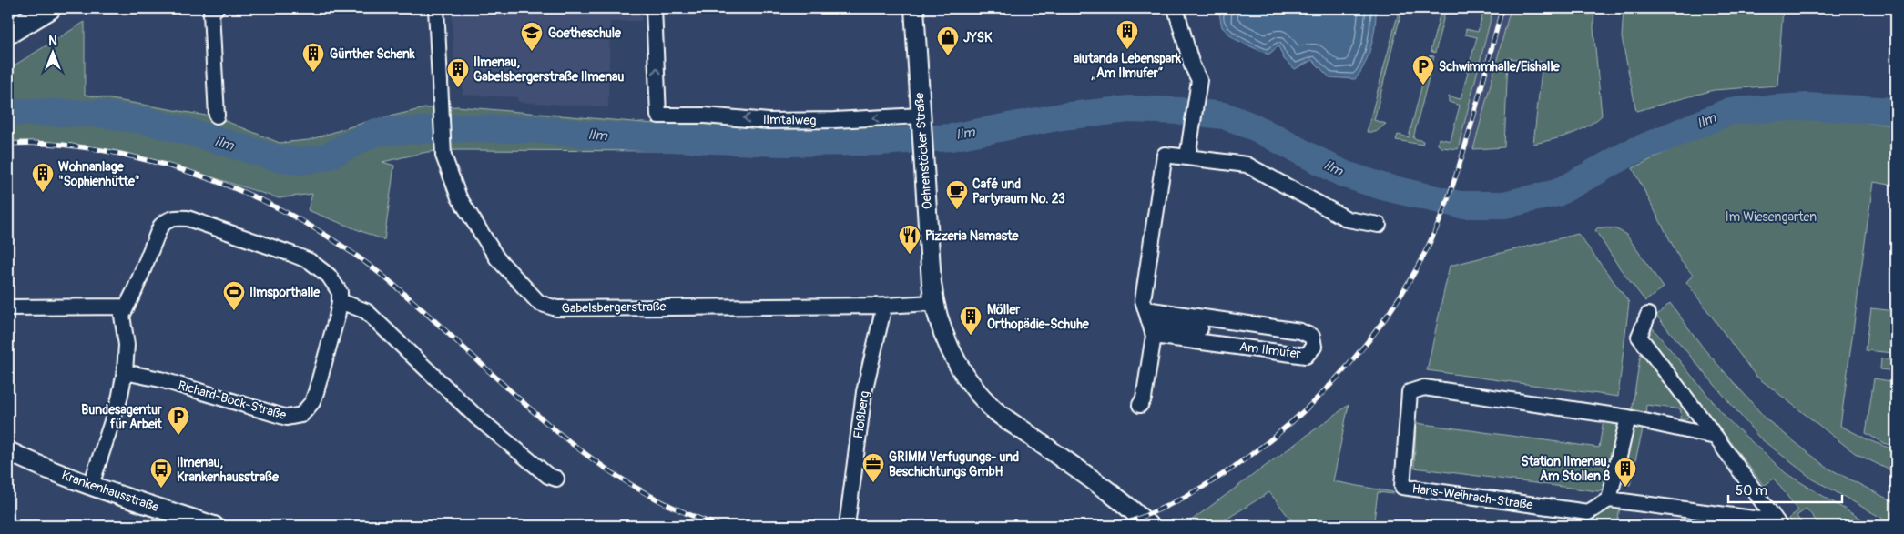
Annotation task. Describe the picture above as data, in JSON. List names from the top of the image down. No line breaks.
{"streets":{"street":["Ilmtalweg","Oehrenstöcker Straße","Gabelsbergerstraße","Am Ilmufer","Richard-Bock-Straße","Floßberg","Krankenhausstraße","Hans-Weihrach-Straße"]},"crossings":[["Ilmtalweg","Oehrenstöcker Straße"],["Oehrenstöcker Straße","Gabelsbergerstraße"],["Gabelsbergerstraße","Floßberg"]],"water":["Ilm"],"parks":["Im Wiesengarten"],"places":{"building":["aiutanda Lebenspark „Am Ilmufer“","Günther Schenk","Ilmenau, Gabelsbergerstraße Ilmenau","Wohnanlage \"Sophienhütte\"","Möller Orthopädie-Schuhe","Station Ilmenau, Am Stollen 8"],"school or university":["Goetheschule"],"shop":["JYSK"],"parking":["Schwimmhalle/Eishalle","Bundesagentur für Arbeit"],"cafe":["Café und Partyraum No. 23"],"restaurant":["Pizzeria Namaste"],"sports":["Ilmsporthalle"],"office":["GRIMM Verfugungs- und Beschichtungs GmbH"],"bus stop":["Ilmenau, Krankenhausstraße"]},"scale_bar":"50 m","north":"top"}
